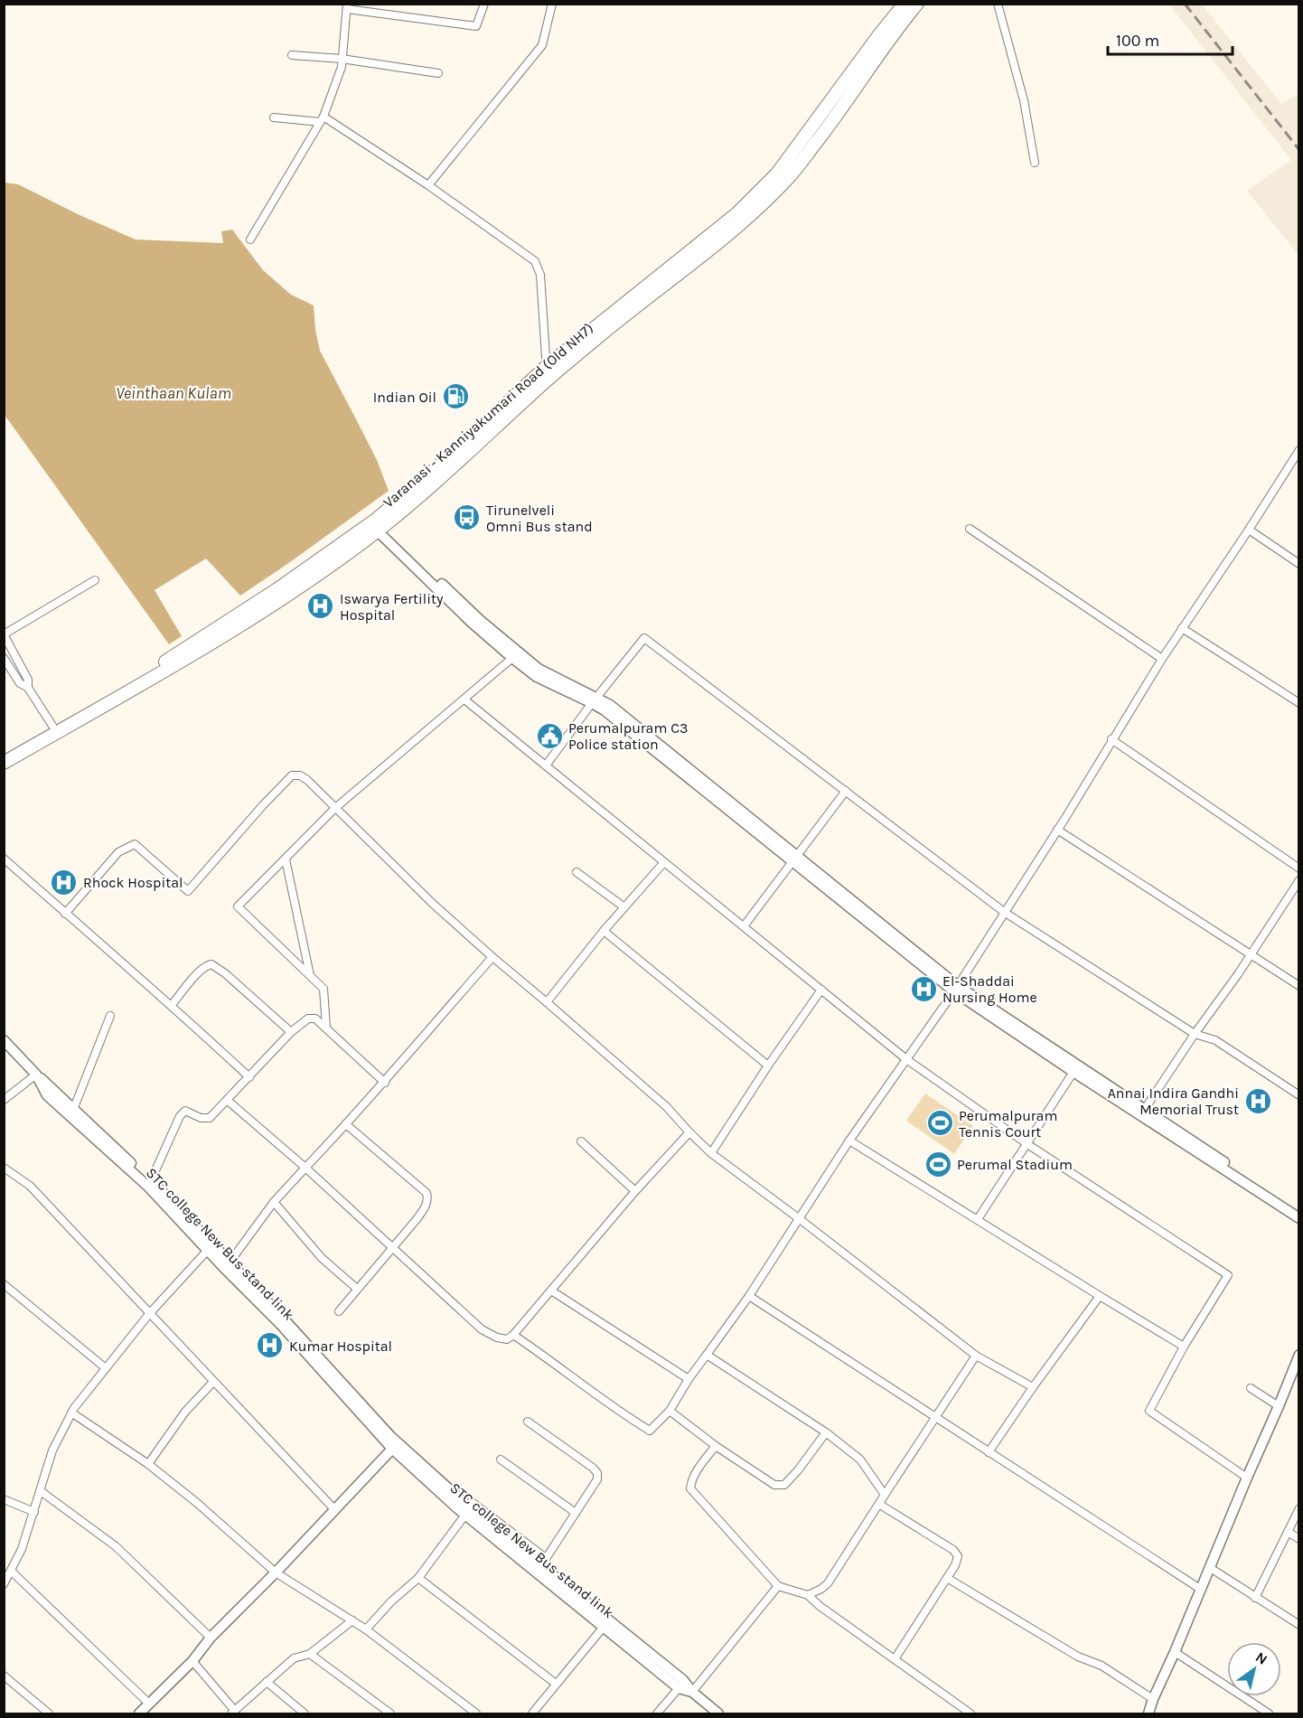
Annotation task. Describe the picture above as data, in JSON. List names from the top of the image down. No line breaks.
{"streets":{"main road":["Varanasi - Kanniyakumari Road (Old NH7)"],"street":["STC college New Bus stand link"]},"water":["Veinthaan Kulam"],"places":{"fuel station":["Indian Oil"],"bus stop":["Tirunelveli Omni Bus stand"],"hospital":["Iswarya Fertility Hospital","Rhock Hospital","El-Shaddai Nursing Home","Annai Indira Gandhi Memorial Trust","Kumar Hospital"],"public building":["Perumalpuram C3 Police station"],"sports":["Perumalpuram Tennis Court","Perumal Stadium"]},"scale_bar":"100 m","north":"top right"}
